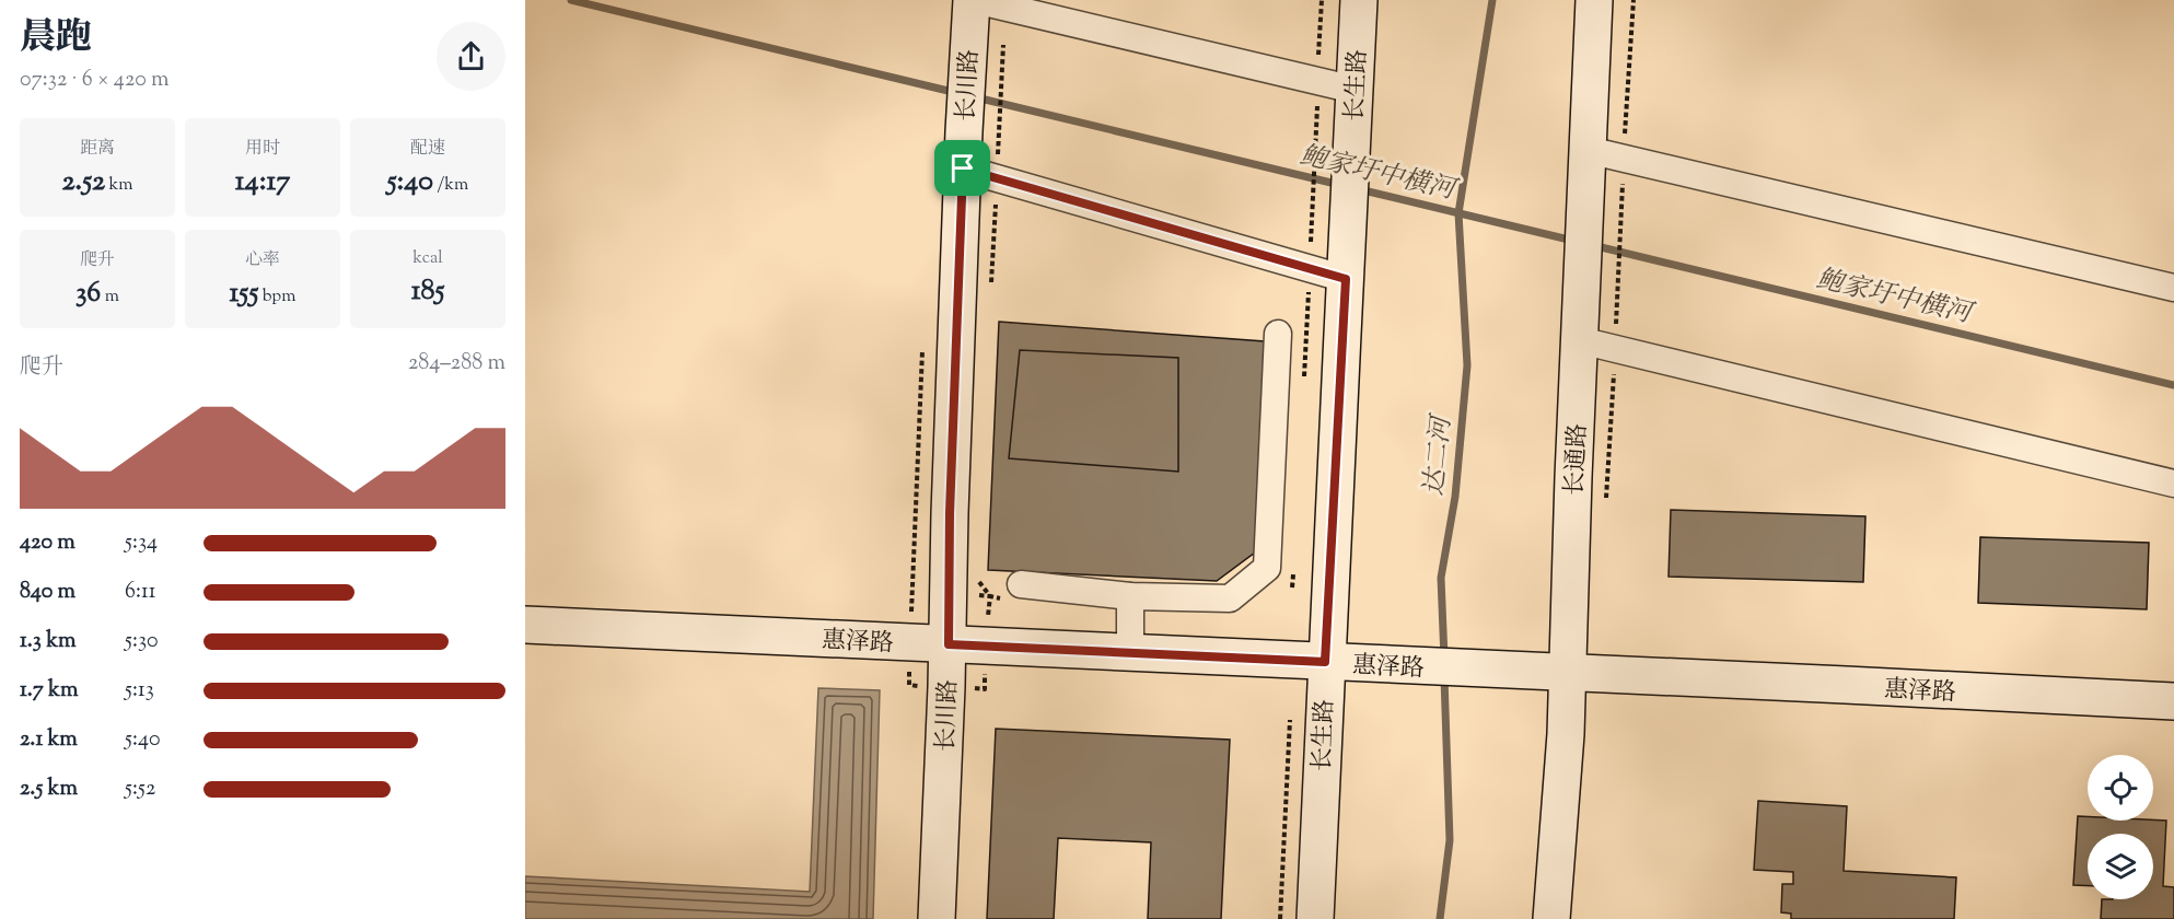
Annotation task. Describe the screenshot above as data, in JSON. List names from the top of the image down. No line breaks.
{"streets":{"street":["长川路","长生路","长通路","惠泽路"]},"crossings":[["长川路","惠泽路"],["长生路","惠泽路"],["长通路","惠泽路"]],"water":["鲍家圩中横河","达二河"],"page":{"heading":["晨跑","07:32 · 6 × 420 m"],"stats":[["距离","2.52 km"],["用时","14:17"],["配速","5:40 /km"],["爬升","36 m"],["心率","155 bpm"],["kcal","185"]],"chart":["爬升","284–288 m"],"list":[{"name":"420 m","note":"5:34"},{"name":"840 m","note":"6:11"},{"name":"1.3 km","note":"5:30"},{"name":"1.7 km","note":"5:13"},{"name":"2.1 km","note":"5:40"},{"name":"2.5 km","note":"5:52"}]}}
